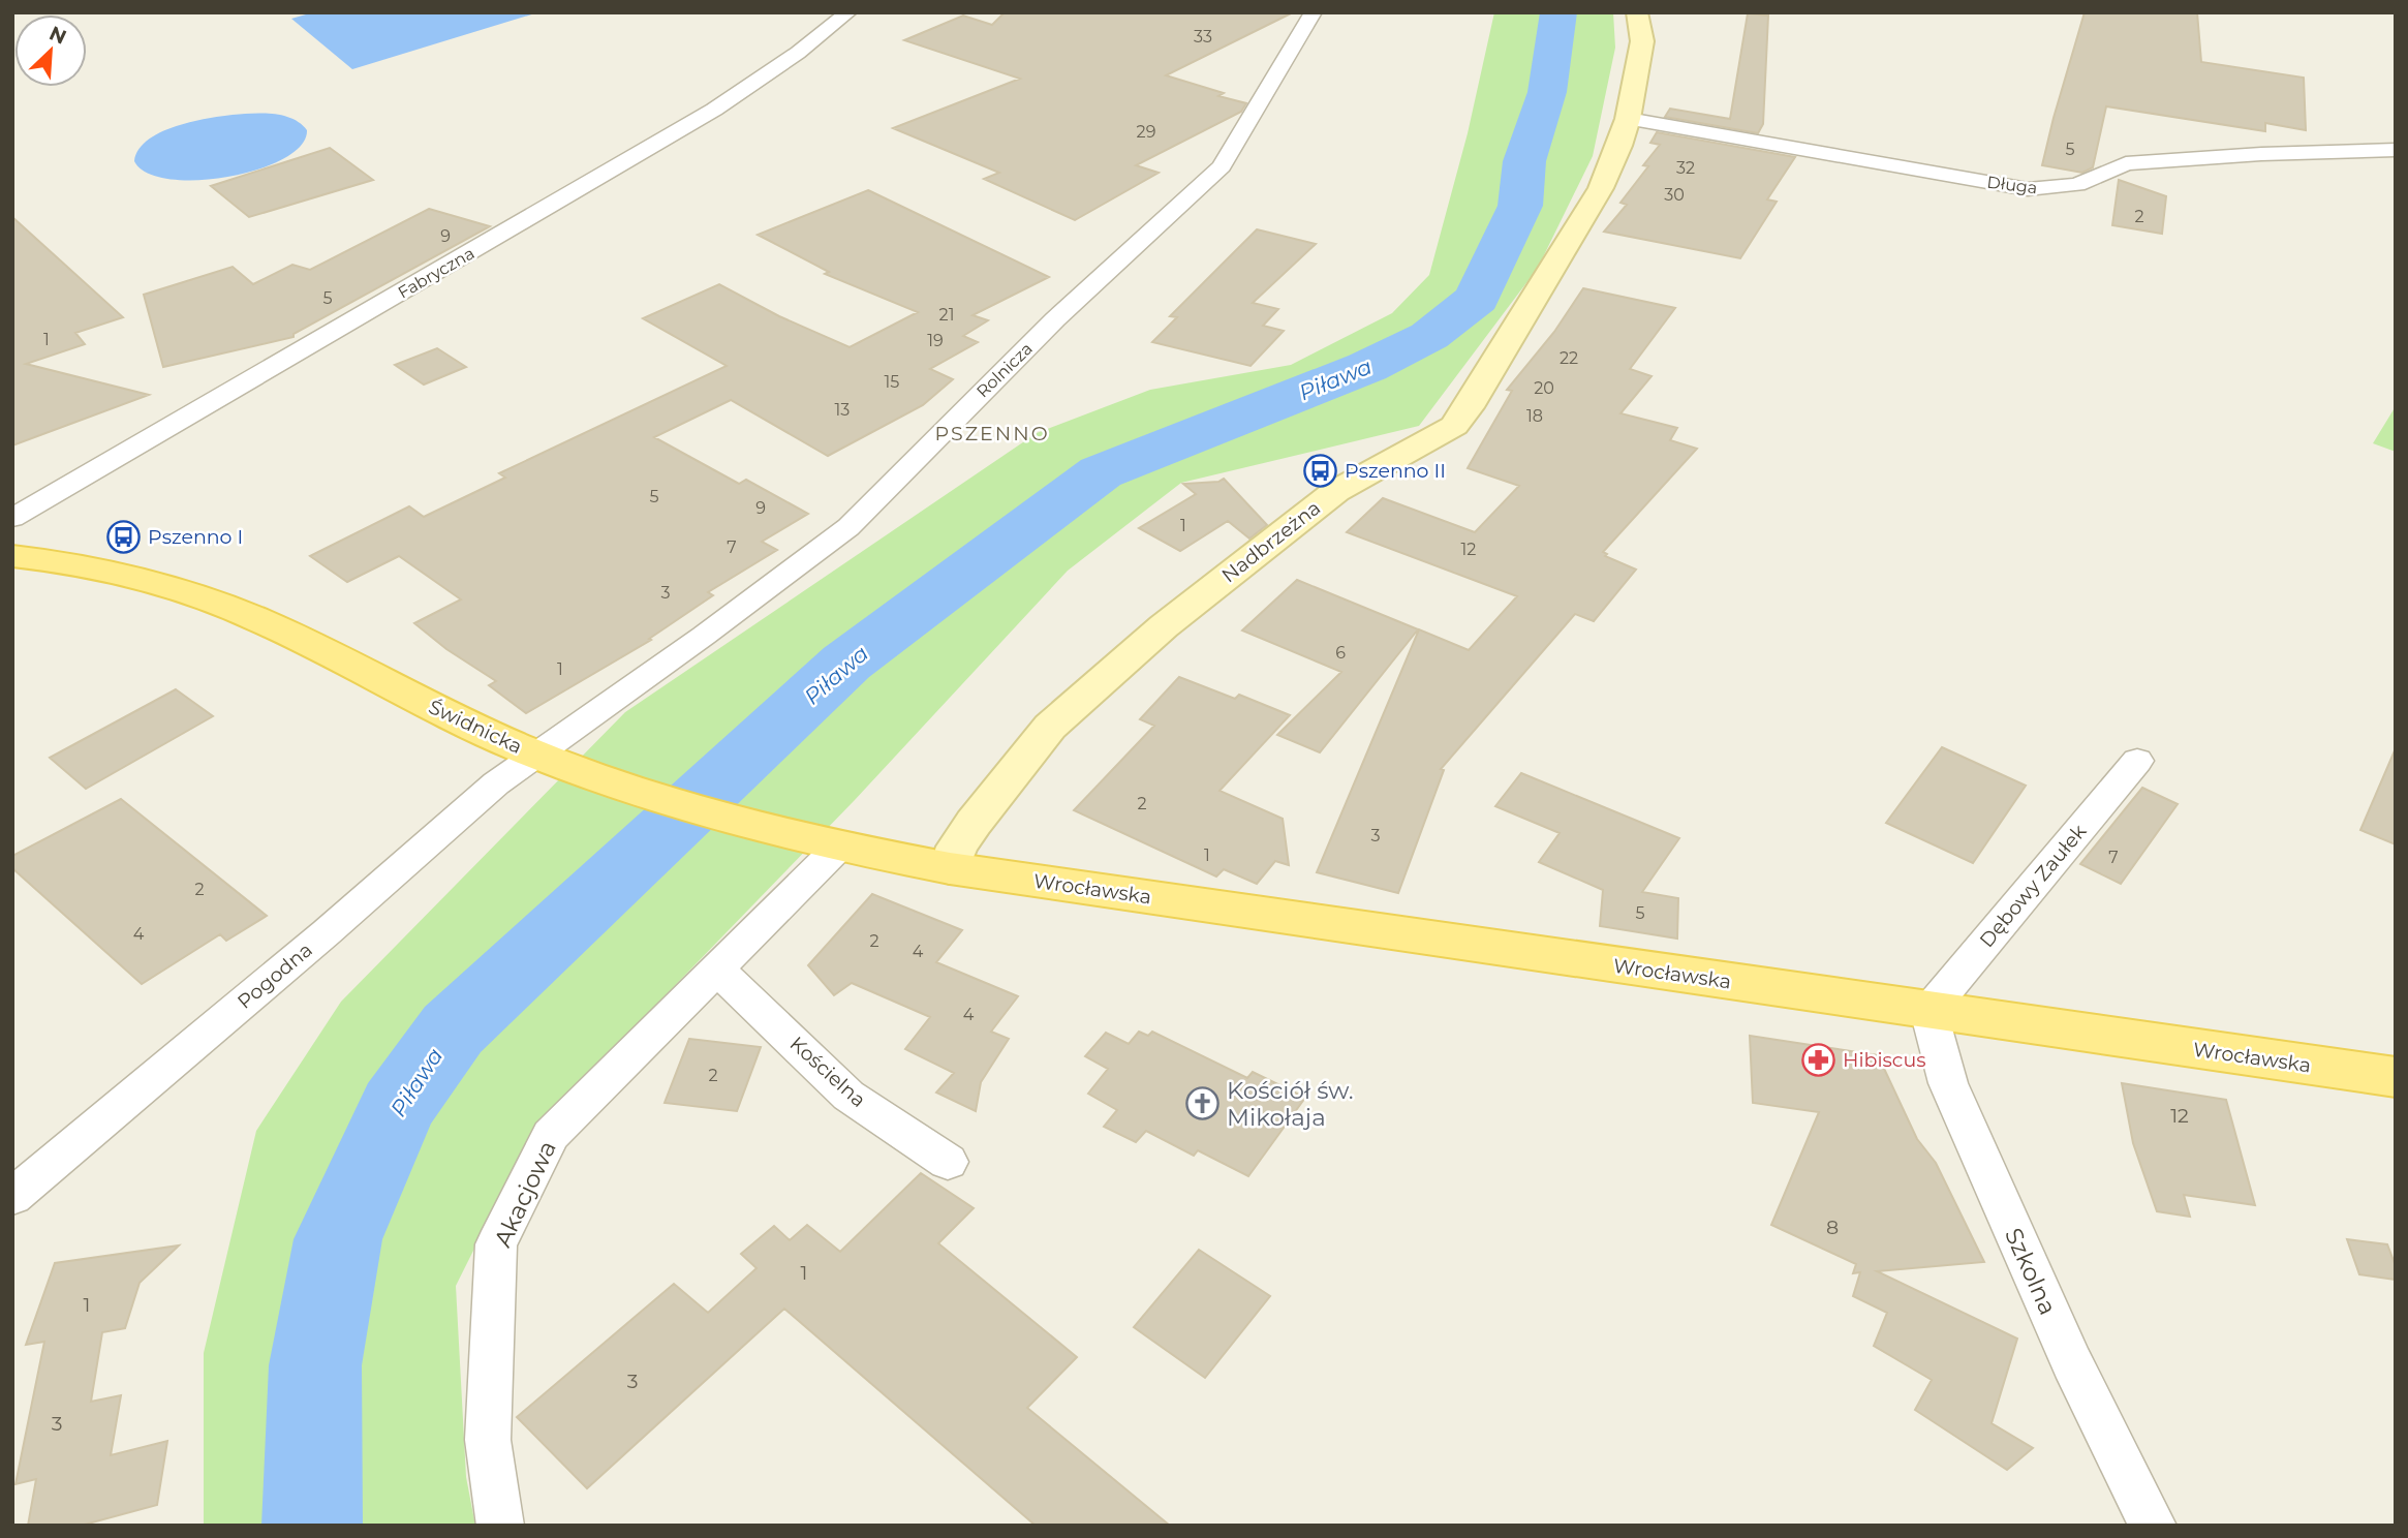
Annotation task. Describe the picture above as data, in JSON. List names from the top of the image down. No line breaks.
{"streets":{"main road":["Świdnicka","Wrocławska"],"street":["Długa","Fabryczna","Rolnicza","Nadbrzeżna","Dębowy Zaułek","Pogodna","Kościelna","Akacjowa","Szkolna"]},"crossings":[["Długa","Nadbrzeżna"],["Rolnicza","Świdnicka"],["Rolnicza","Pogodna"],["Nadbrzeżna","Świdnicka"],["Nadbrzeżna","Wrocławska"],["Świdnicka","Wrocławska"],["Świdnicka","Pogodna"],["Świdnicka","Akacjowa"],["Dębowy Zaułek","Wrocławska"],["Dębowy Zaułek","Szkolna"],["Wrocławska","Szkolna"],["Kościelna","Akacjowa"]],"districts":["PSZENNO"],"water":["Piława"],"places":{"bus stop":["Pszenno II","Pszenno I"],"pharmacy":["Hibiscus"],"church":["Kościół św. Mikołaja"]},"house_numbers":["33","29","5","32","30","2","9","5","21","1","19","22","15","20","13","18","5","9","1","7","12","3","6","1","2","3","1","7","2","5","4","2","4","4","2","12","8","1","1","3","3"],"north":"top right"}
